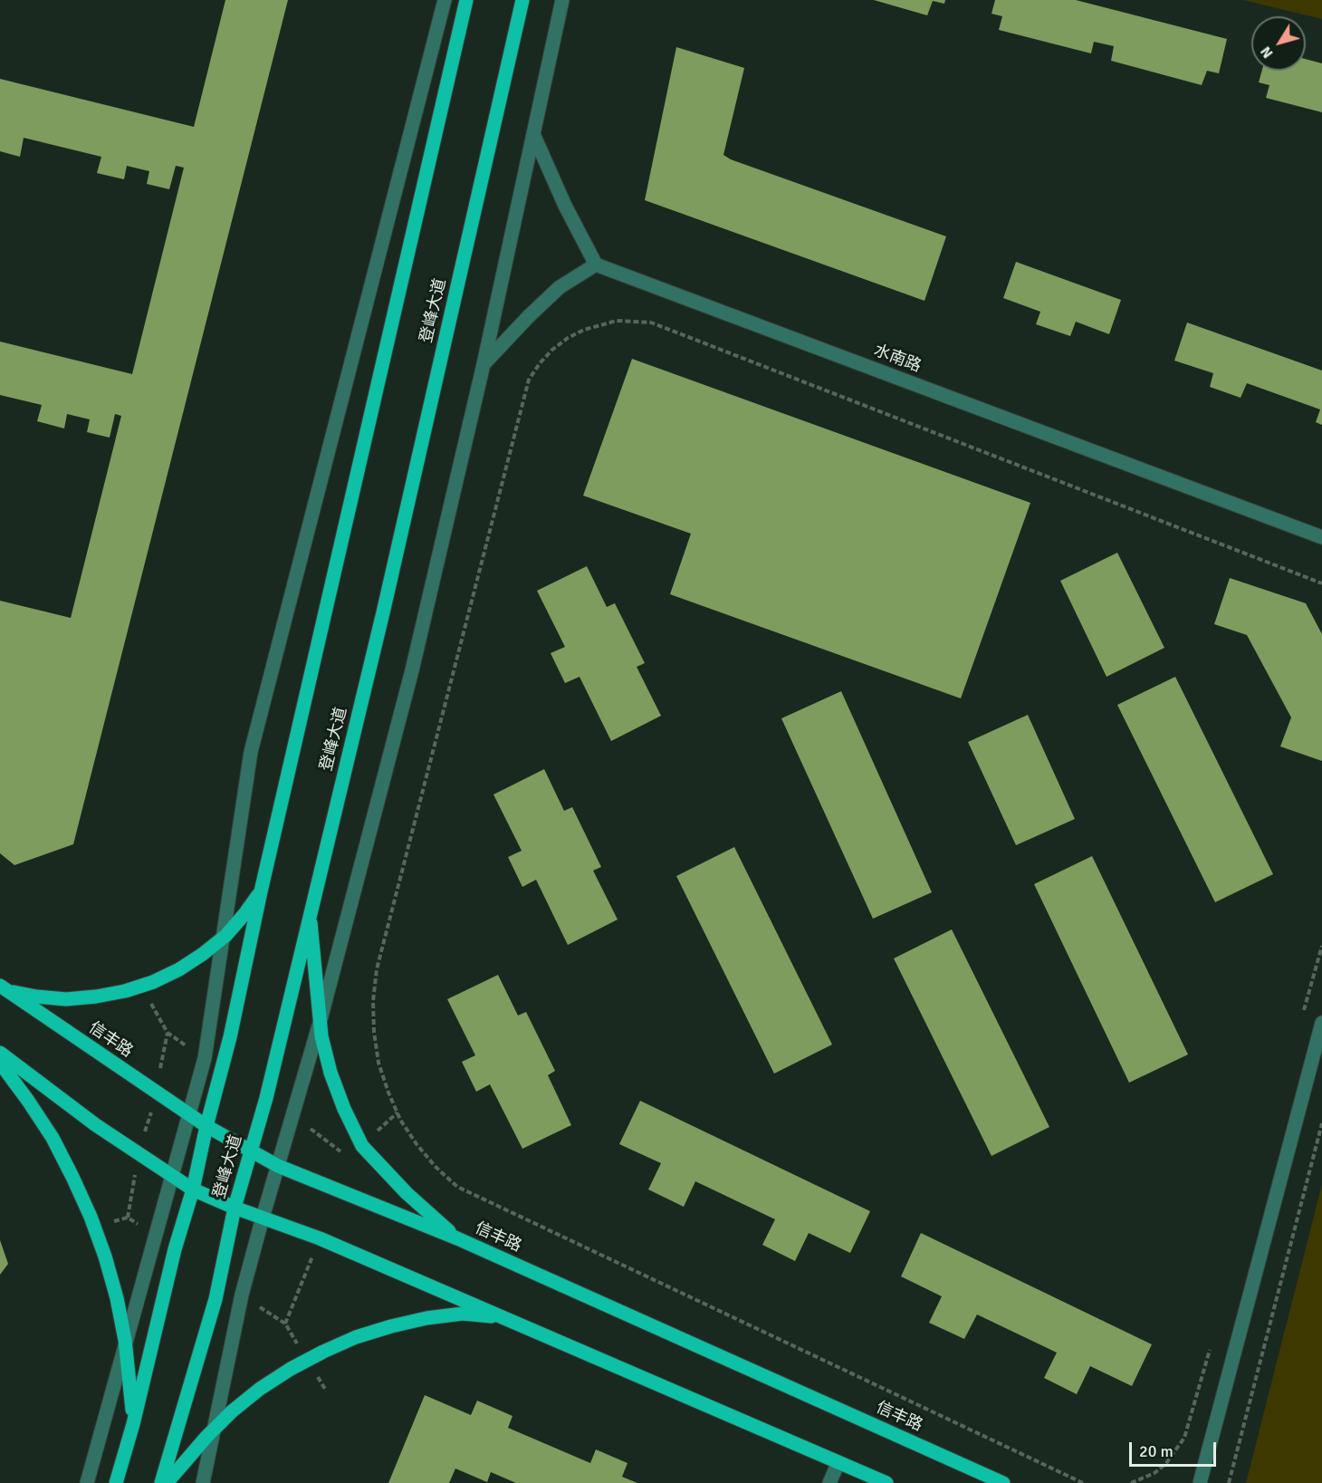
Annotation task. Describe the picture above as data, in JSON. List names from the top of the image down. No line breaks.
{"streets":{"main road":["登峰大道","信丰路"],"street":["水南路"]},"crossings":[["登峰大道","信丰路"]],"scale_bar":"20 m","north":"bottom left"}
